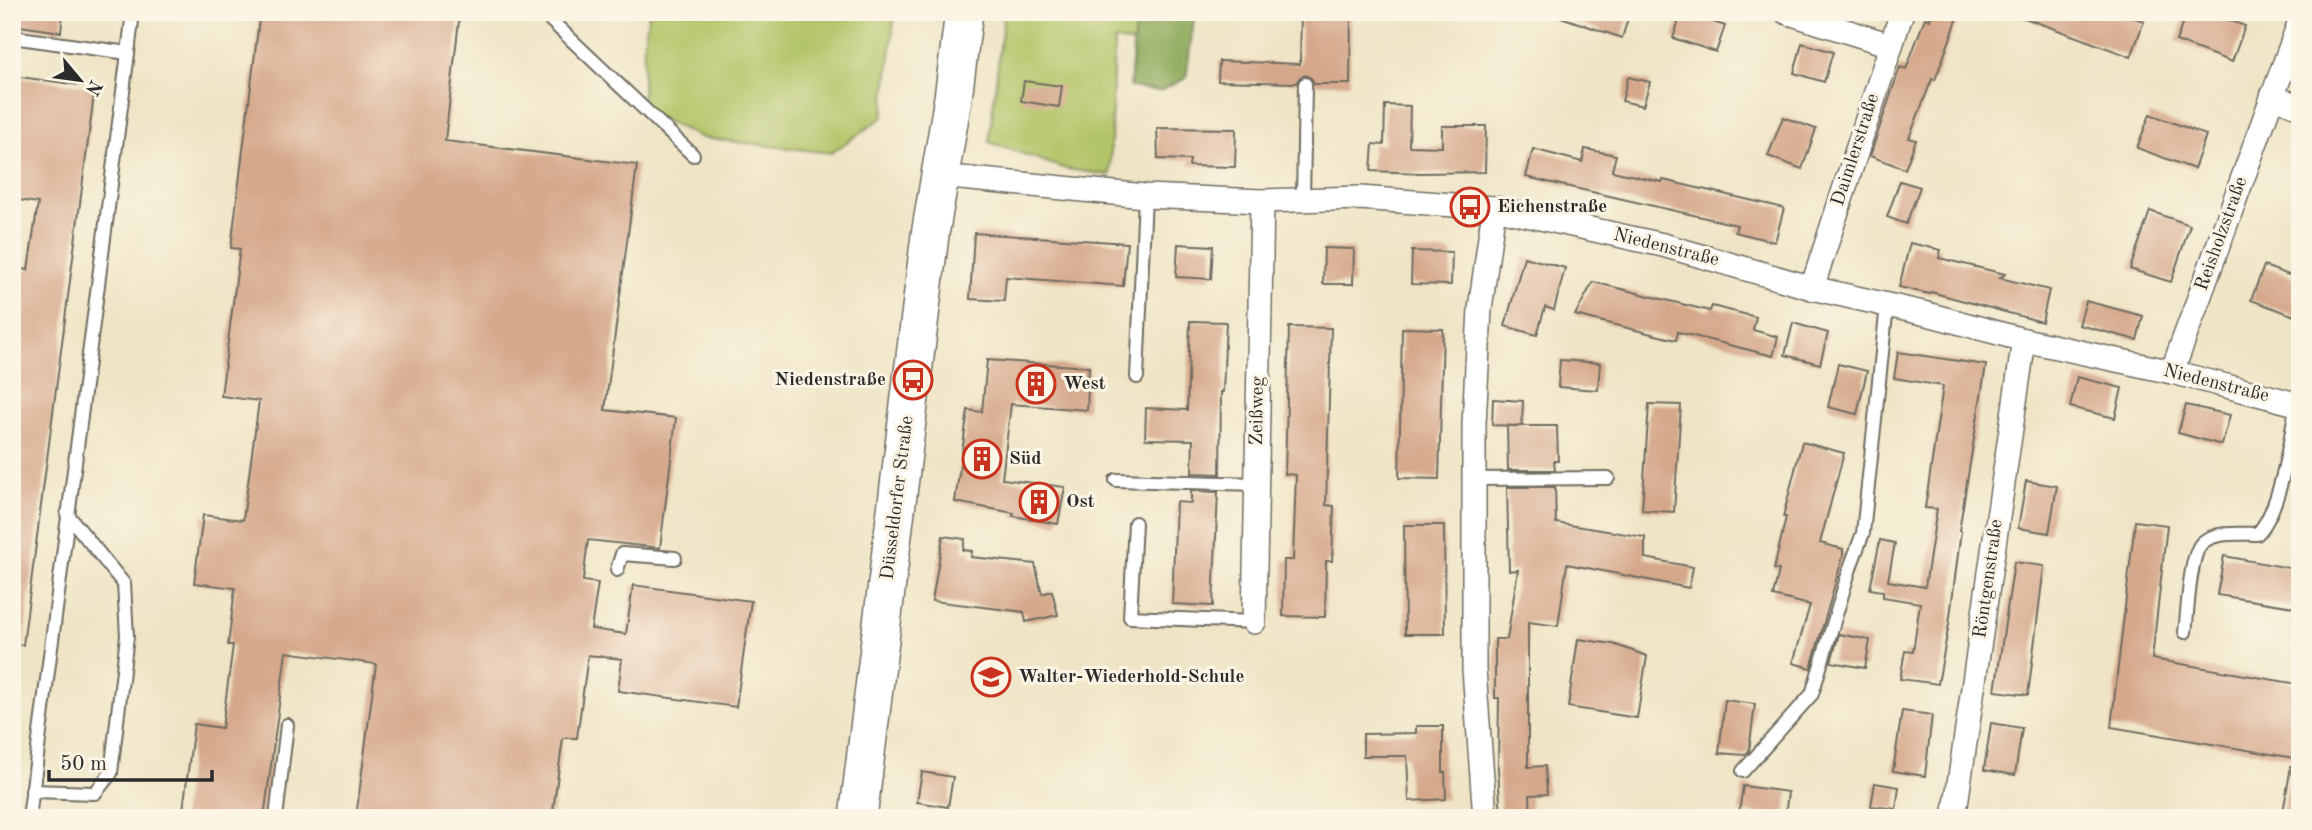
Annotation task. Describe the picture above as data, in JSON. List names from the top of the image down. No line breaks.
{"streets":{"main road":["Düsseldorfer Straße"],"street":["Daimlerstraße","Reisholzstraße","Niedenstraße","Zeißweg","Röntgenstraße"]},"crossings":[["Daimlerstraße","Niedenstraße"],["Reisholzstraße","Niedenstraße"],["Niedenstraße","Zeißweg"],["Niedenstraße","Düsseldorfer Straße"],["Niedenstraße","Röntgenstraße"]],"places":{"bus stop":["Eichenstraße","Niedenstraße"],"building":["West","Süd","Ost"],"school or university":["Walter-Wiederhold-Schule"]},"scale_bar":"50 m","north":"bottom right"}
